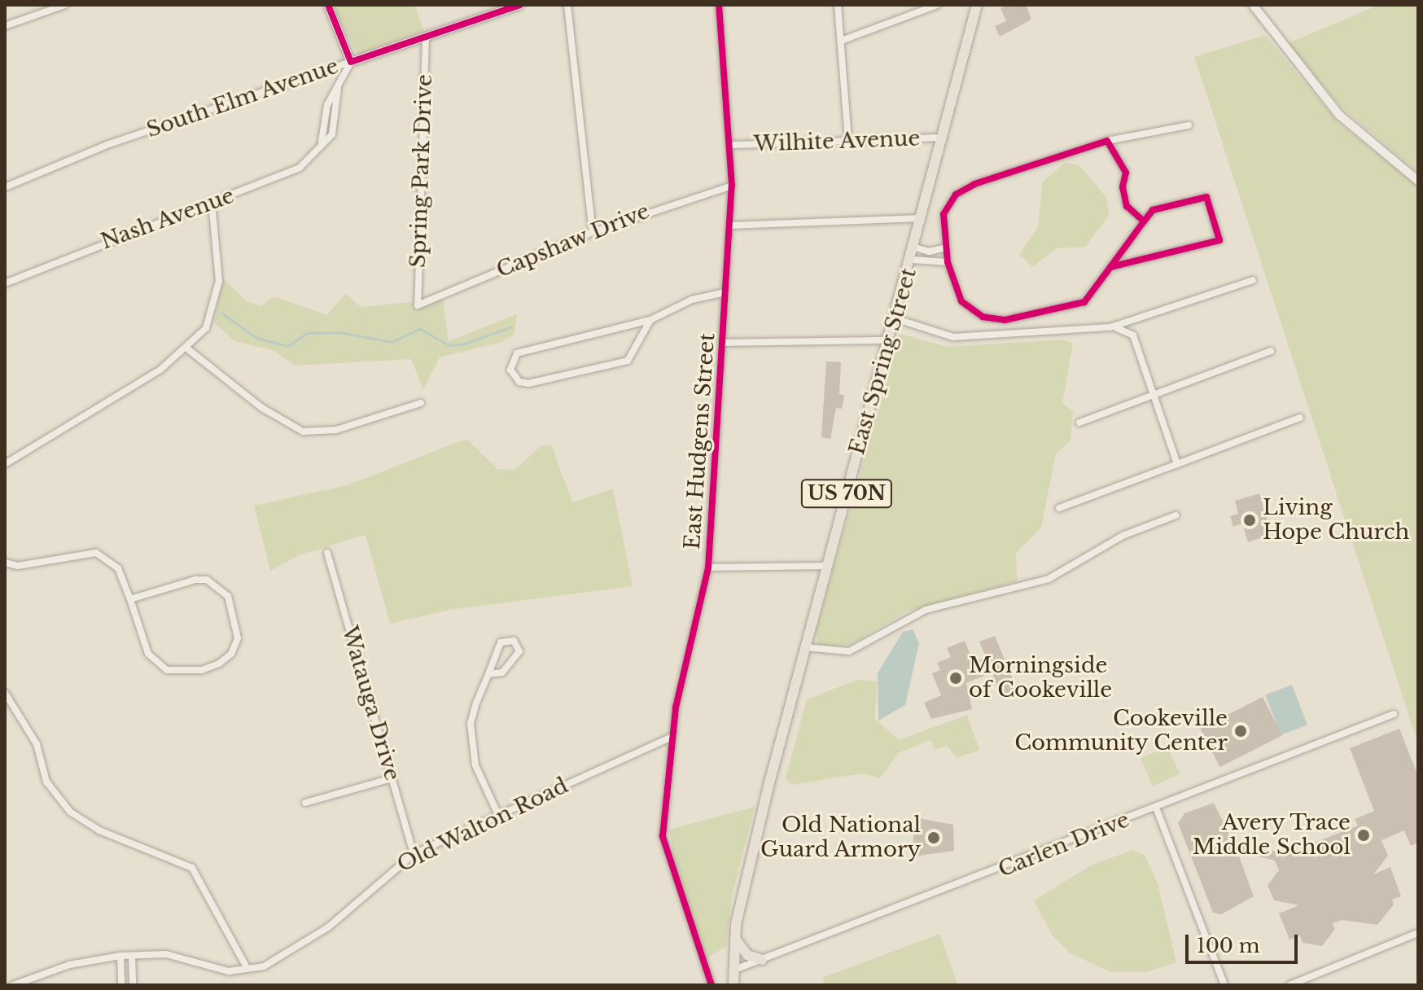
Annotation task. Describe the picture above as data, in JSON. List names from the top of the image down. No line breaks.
{"streets":{"main road":["East Spring Street","US 70N"],"street":["South Elm Avenue","Wilhite Avenue","Spring Park Drive","Nash Avenue","Capshaw Drive","East Hudgens Street","Watauga Drive","Old Walton Road","Carlen Drive"]},"crossings":[["South Elm Avenue","Spring Park Drive"],["South Elm Avenue","Nash Avenue"],["Wilhite Avenue","East Spring Street"],["Wilhite Avenue","East Hudgens Street"],["Spring Park Drive","Capshaw Drive"],["Capshaw Drive","East Hudgens Street"],["East Spring Street","Carlen Drive"],["East Hudgens Street","Old Walton Road"],["Watauga Drive","Old Walton Road"]],"places":["Living Hope Church","Morningside of Cookeville","Cookeville Community Center","Avery Trace Middle School","Old National Guard Armory"],"scale_bar":"100 m"}
